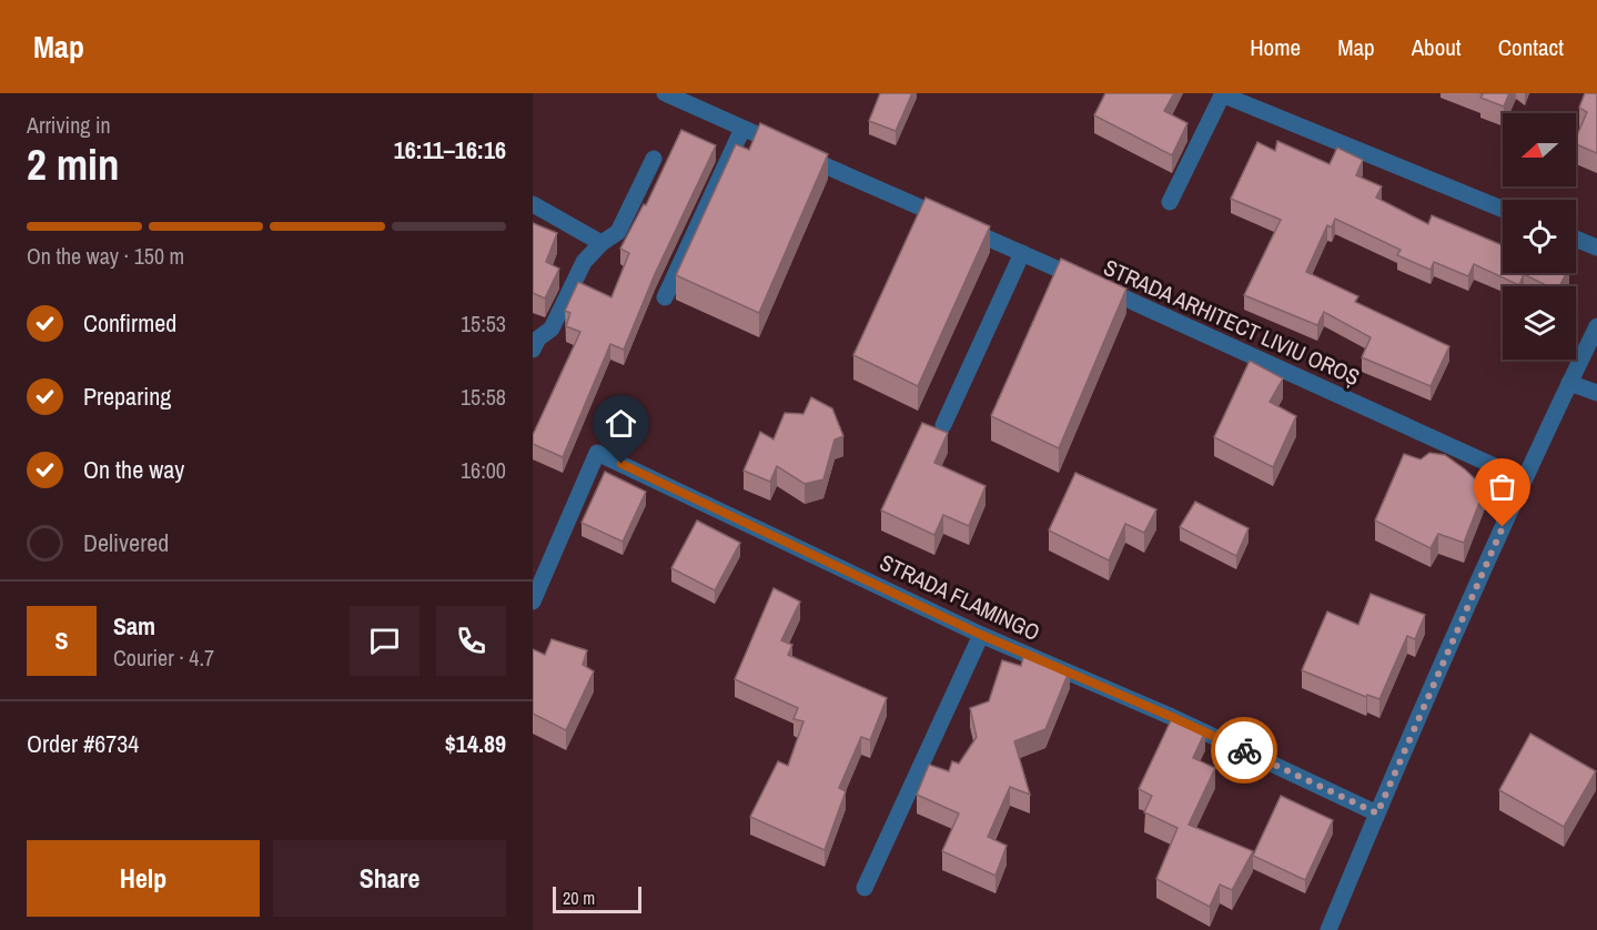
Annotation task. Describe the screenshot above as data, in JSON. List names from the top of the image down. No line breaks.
{"streets":{"street":["STRADA ARHITECT LIVIU OROȘ","STRADA FLAMINGO"]},"scale_bar":"20 m","north":"left","page":{"header":"Map","nav":["Home","Map","About","Contact"],"heading":["2 min","Arriving in","16:11–16:16"],"panel":["Sam","Courier · 4.7","Order #6734","$14.89"],"bar":"On the way · 150 m","list":[["Confirmed","15:53"],["Preparing","15:58"],["On the way","16:00"],"Delivered"],"round":"S","buttons":["Help","Share"],"scale":"20 m"}}
